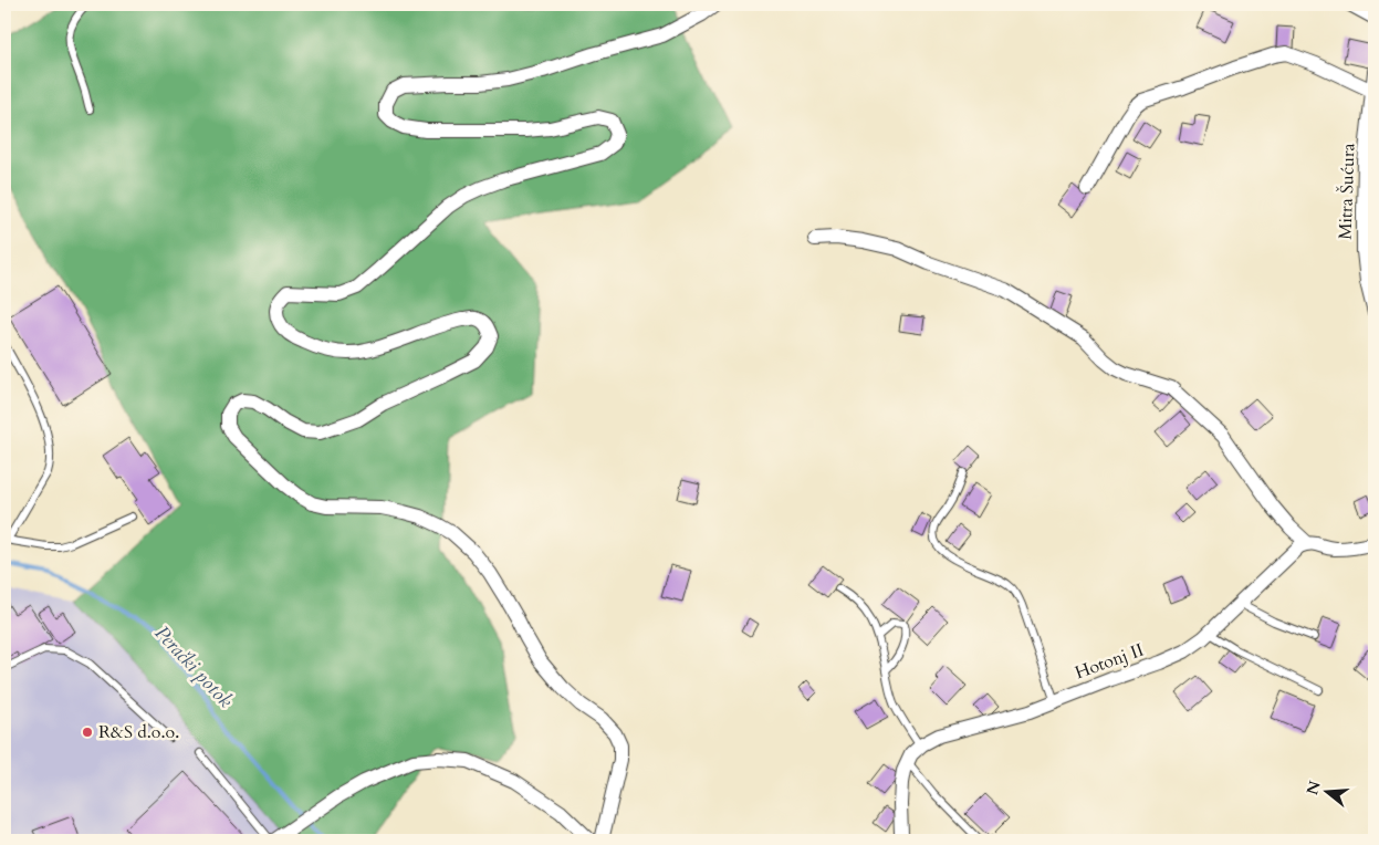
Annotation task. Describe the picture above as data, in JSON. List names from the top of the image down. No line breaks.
{"streets":{"street":["Mitra Šućura","Hotonj II"]},"water":["Perački potok"],"places":["R&S d.o.o."],"north":"left"}
